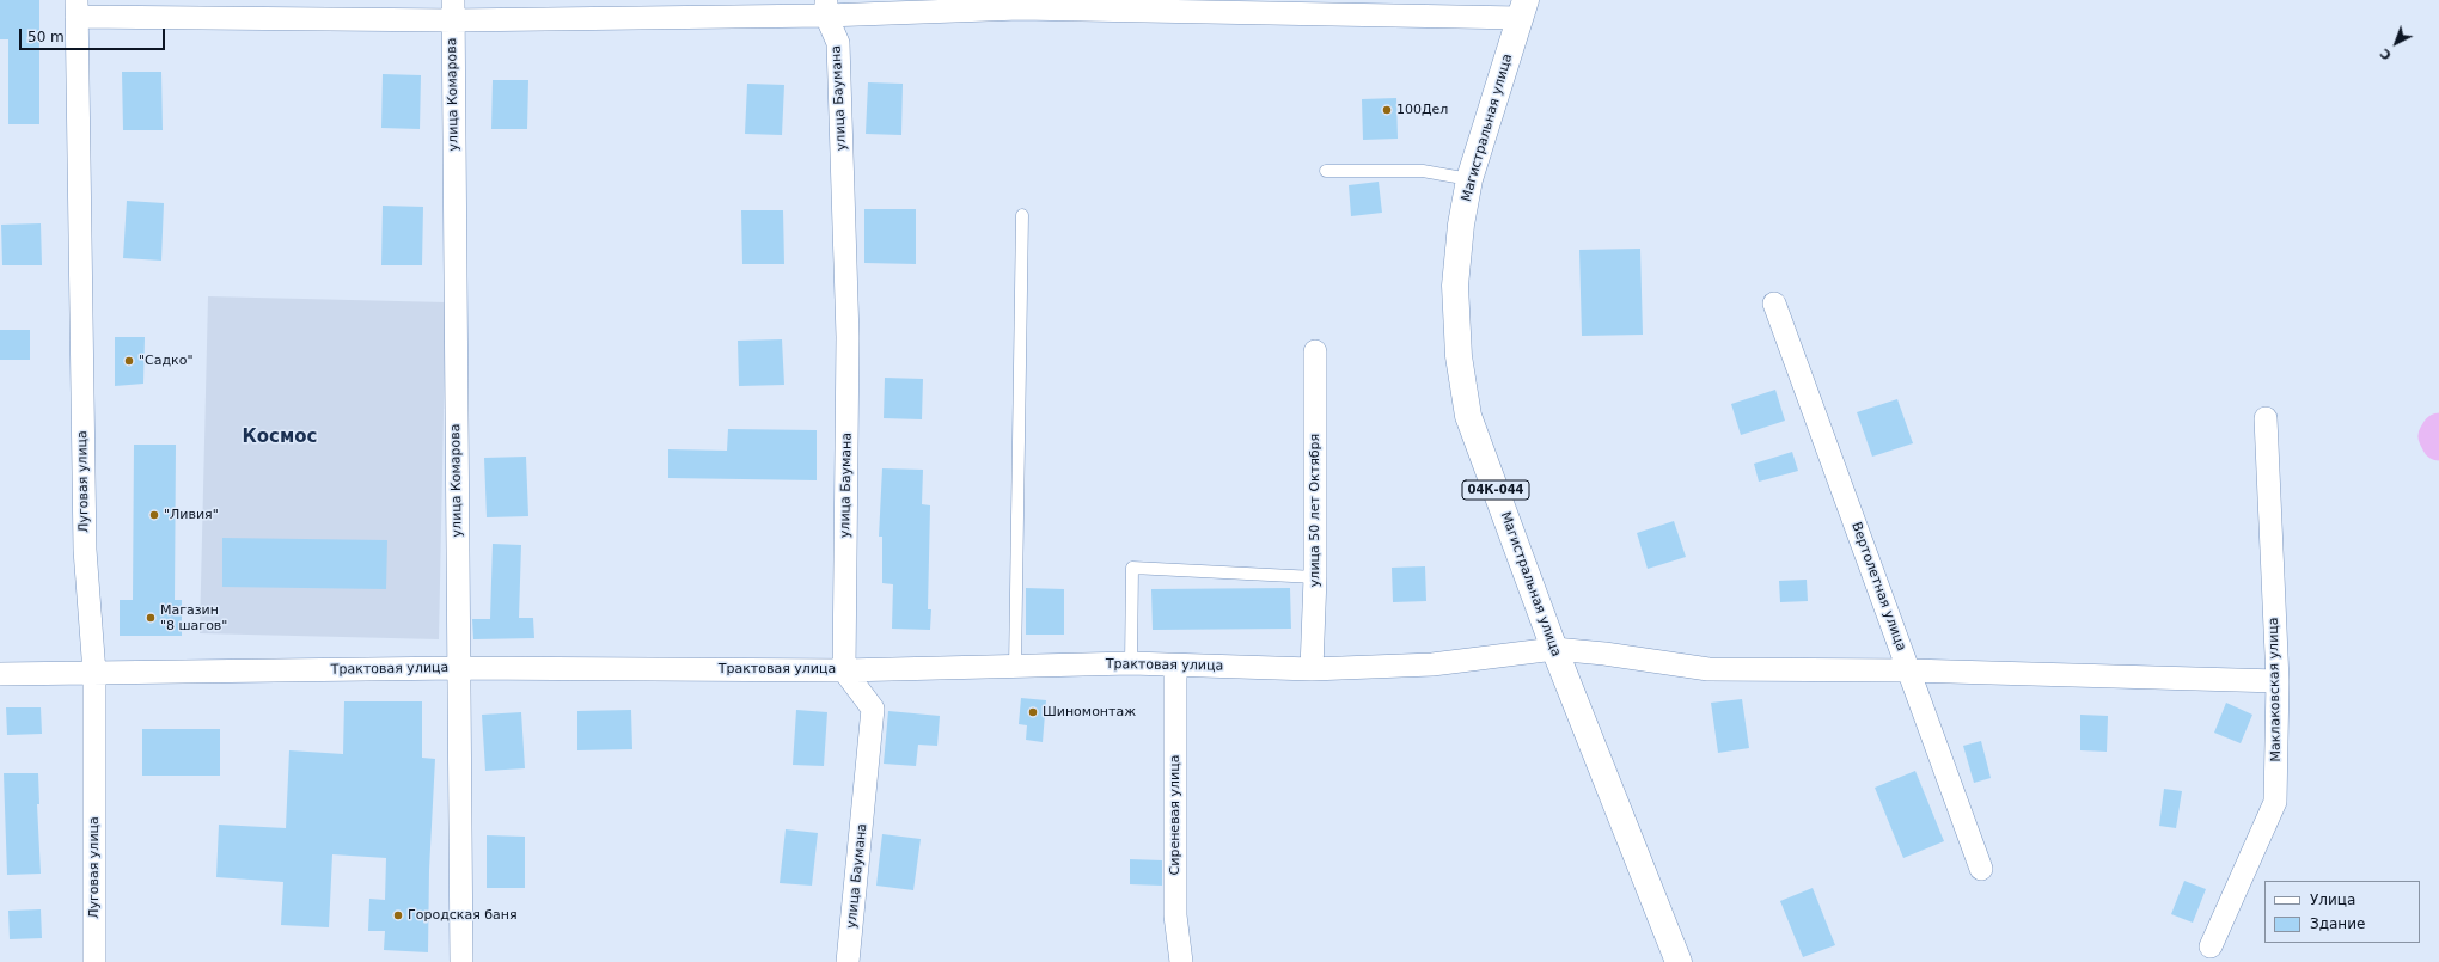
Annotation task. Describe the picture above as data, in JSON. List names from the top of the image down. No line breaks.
{"streets":{"main road":["Магистральная улица","04К-044"],"street":["улица Комарова","улица Баумана","Луговая улица","улица 50 лет Октября","Вертолетная улица","Трактовая улица","Маклаковская улица","Сиреневая улица"]},"crossings":[["улица Комарова","Трактовая улица"],["улица Баумана","Трактовая улица"],["Магистральная улица","Трактовая улица"],["Луговая улица","Трактовая улица"],["улица 50 лет Октября","Трактовая улица"],["Вертолетная улица","Трактовая улица"],["Трактовая улица","Маклаковская улица"],["Трактовая улица","Сиреневая улица"]],"districts":["Космос"],"places":["100Дел","\"Садко\"","\"Ливия\"","Магазин \"8 шагов\"","Шиномонтаж","Городская баня"],"legend":["Улица","Здание"],"scale_bar":"50 m","north":"bottom left"}
